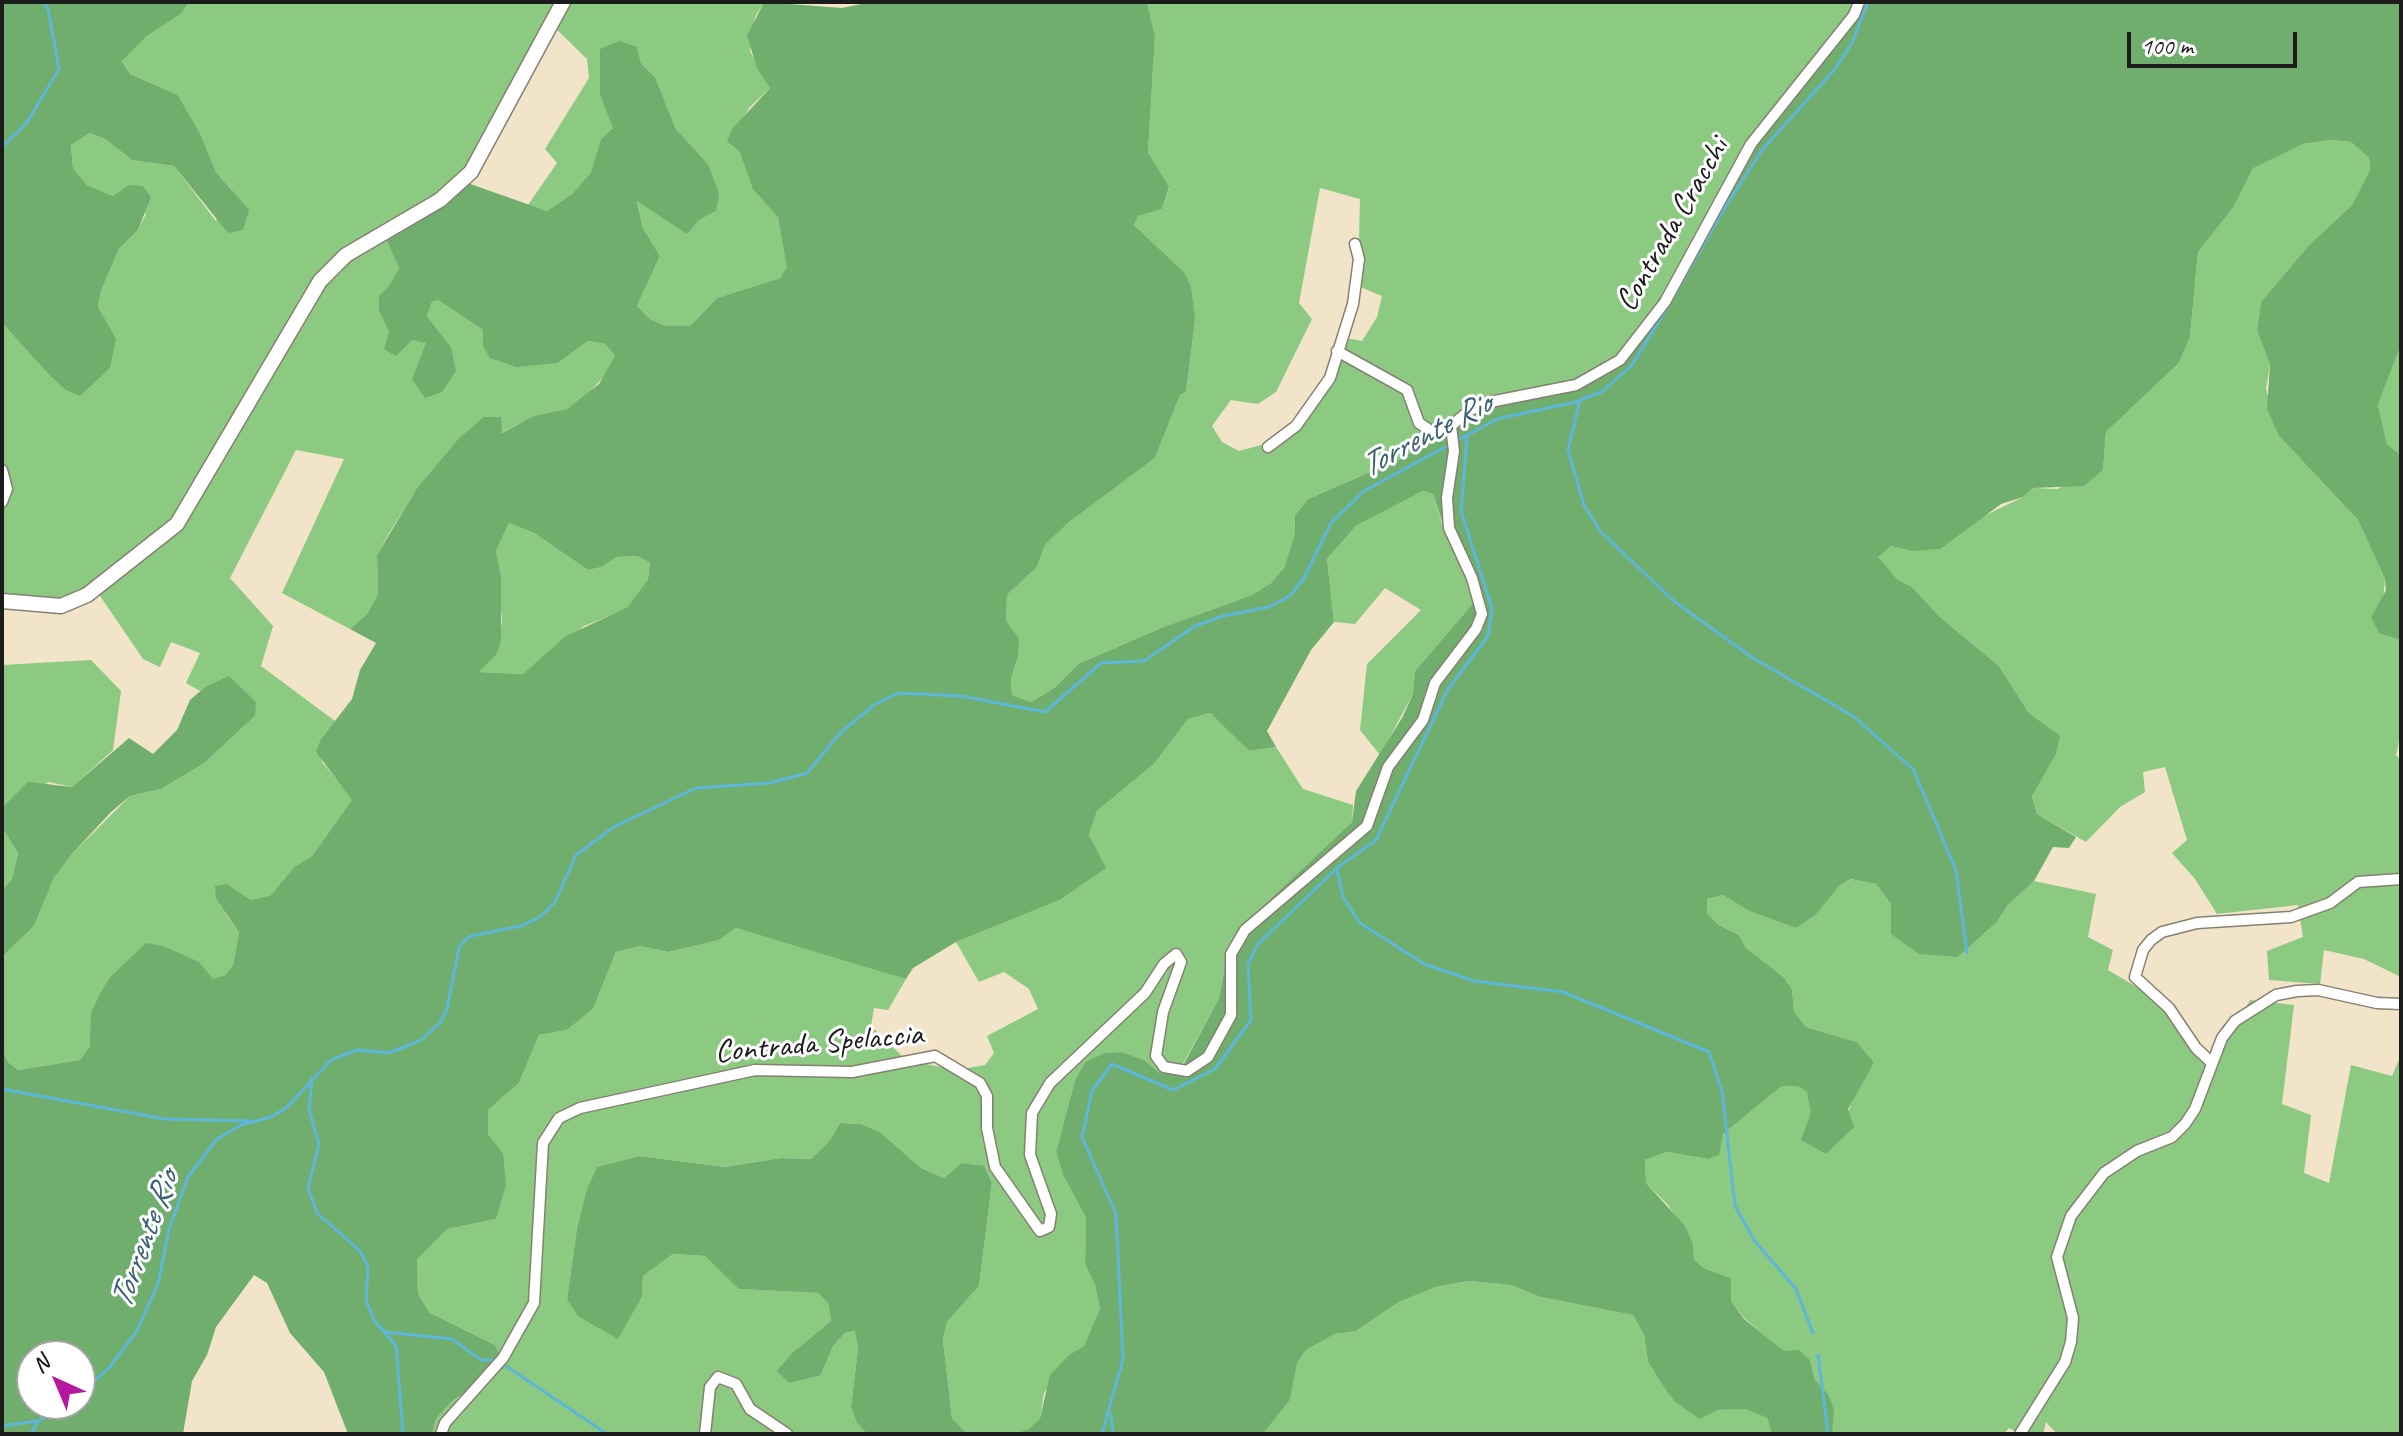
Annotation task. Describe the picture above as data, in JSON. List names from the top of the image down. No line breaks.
{"streets":{"street":["Contrada Cracchi","Contrada Spelaccia"]},"crossings":[["Contrada Cracchi","Contrada Spelaccia"]],"water":["Torrente Rio"],"scale_bar":"100 m","north":"top left"}
